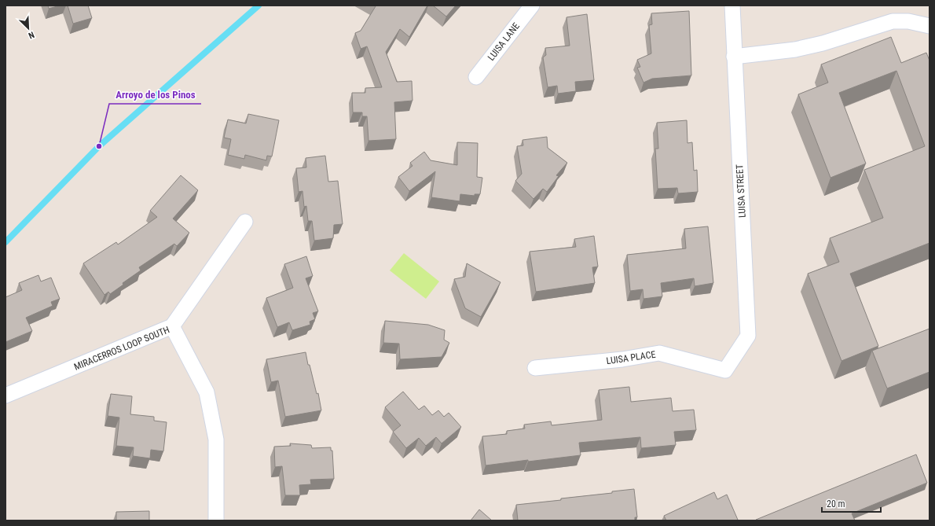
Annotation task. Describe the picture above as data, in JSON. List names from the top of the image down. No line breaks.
{"streets":{"street":["LUISA LANE","LUISA STREET","MIRACERROS LOOP SOUTH","LUISA PLACE"]},"crossings":[["LUISA STREET","LUISA PLACE"]],"places":["Arroyo de los Pinos"],"scale_bar":"20 m","north":"bottom right"}
